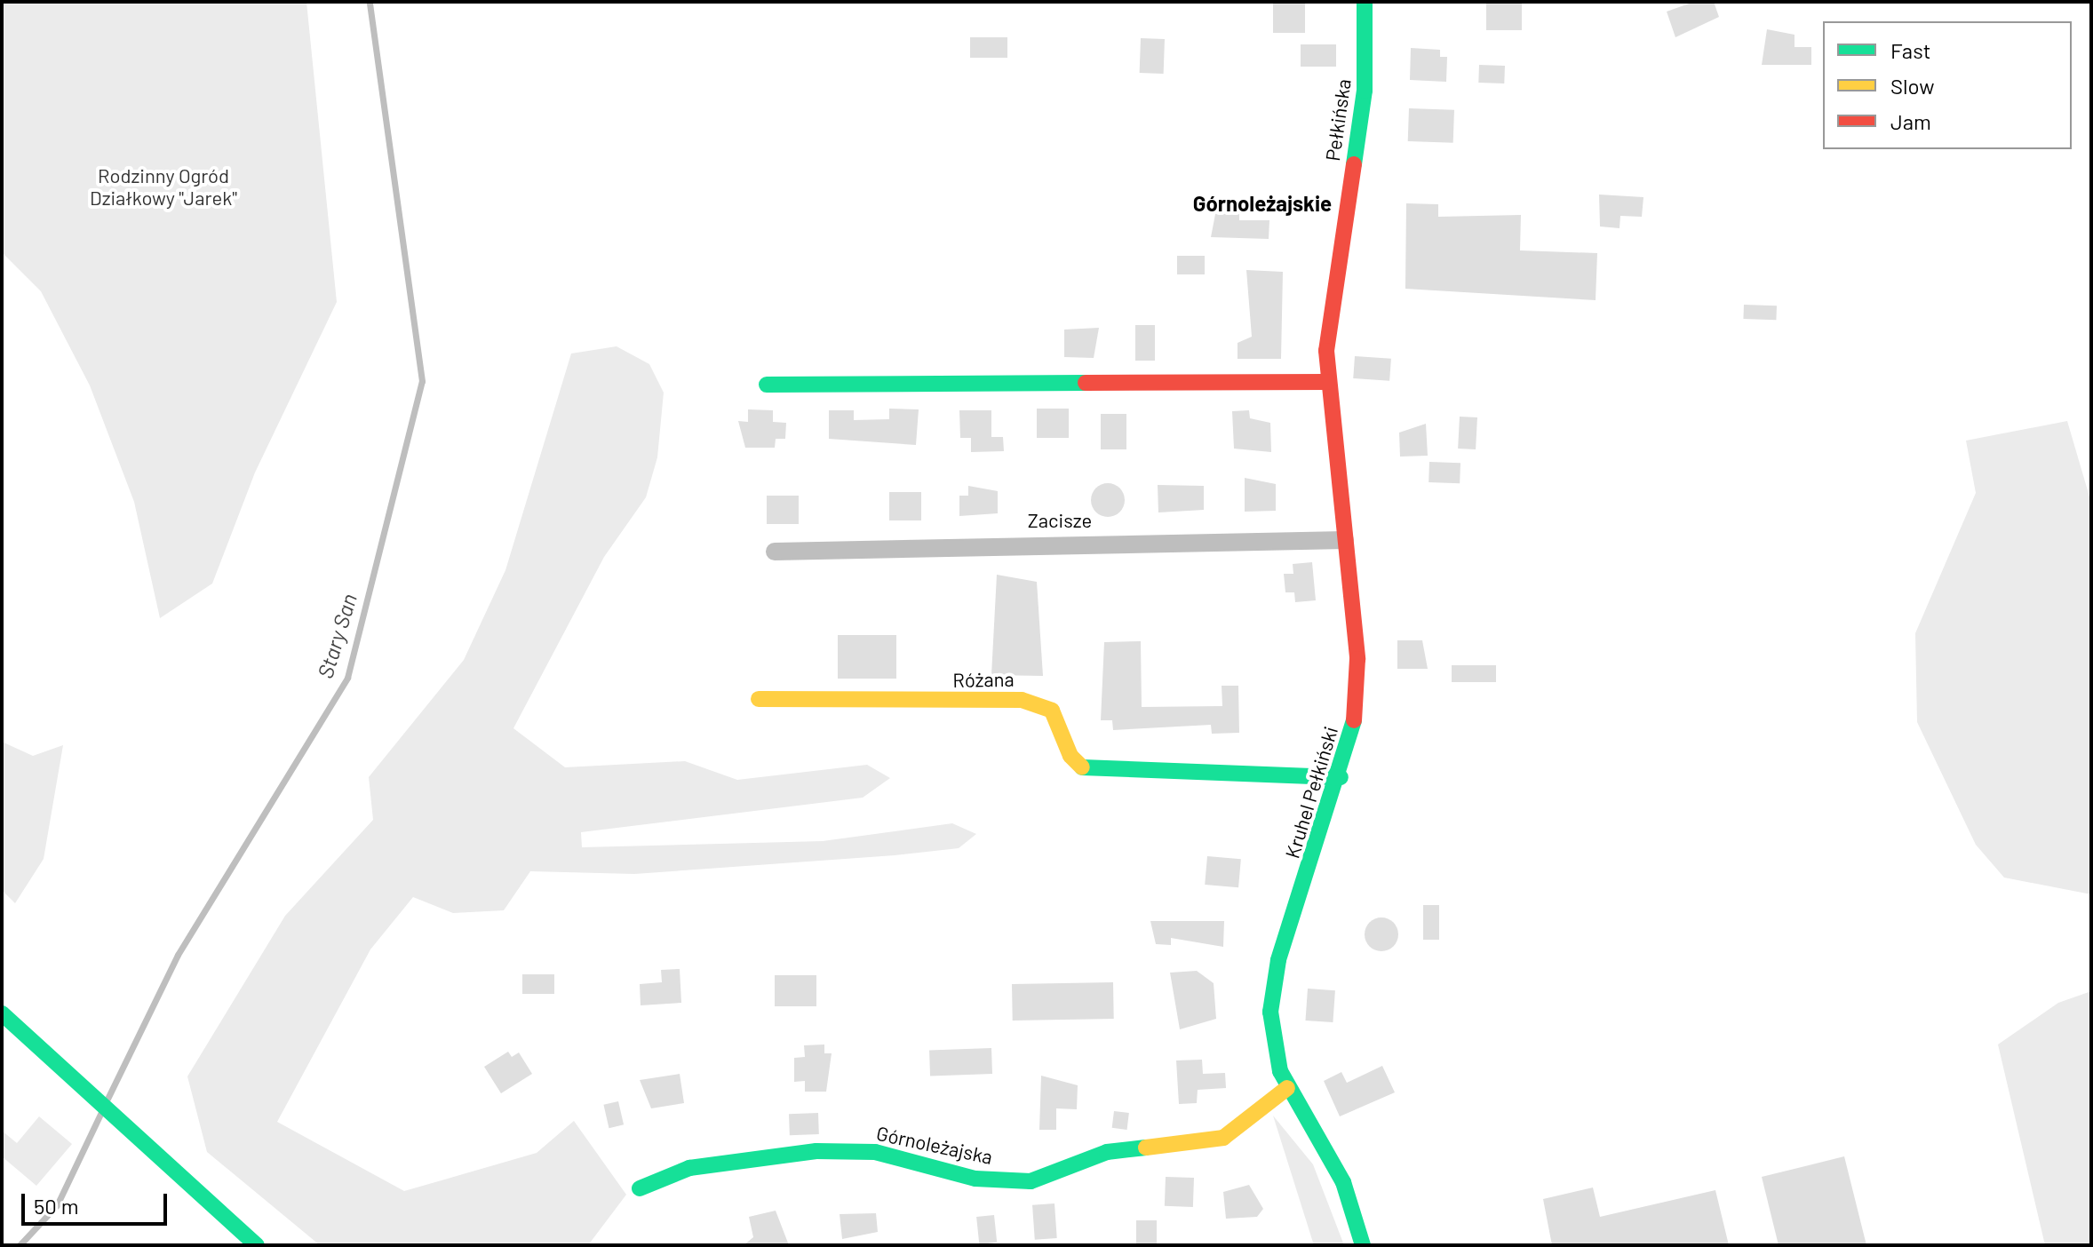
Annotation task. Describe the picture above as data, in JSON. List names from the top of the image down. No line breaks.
{"streets":{"street":["Pełkińska","Zacisze","Różana","Kruhel Pełkiński","Górnoleżajska"]},"crossings":[["Pełkińska","Kruhel Pełkiński"],["Zacisze","Kruhel Pełkiński"],["Różana","Kruhel Pełkiński"],["Kruhel Pełkiński","Górnoleżajska"]],"districts":["Górnoleżajskie"],"water":["Stary San"],"parks":["Rodzinny Ogród Działkowy \"Jarek\""],"legend":["Fast","Slow","Jam"],"scale_bar":"50 m"}
